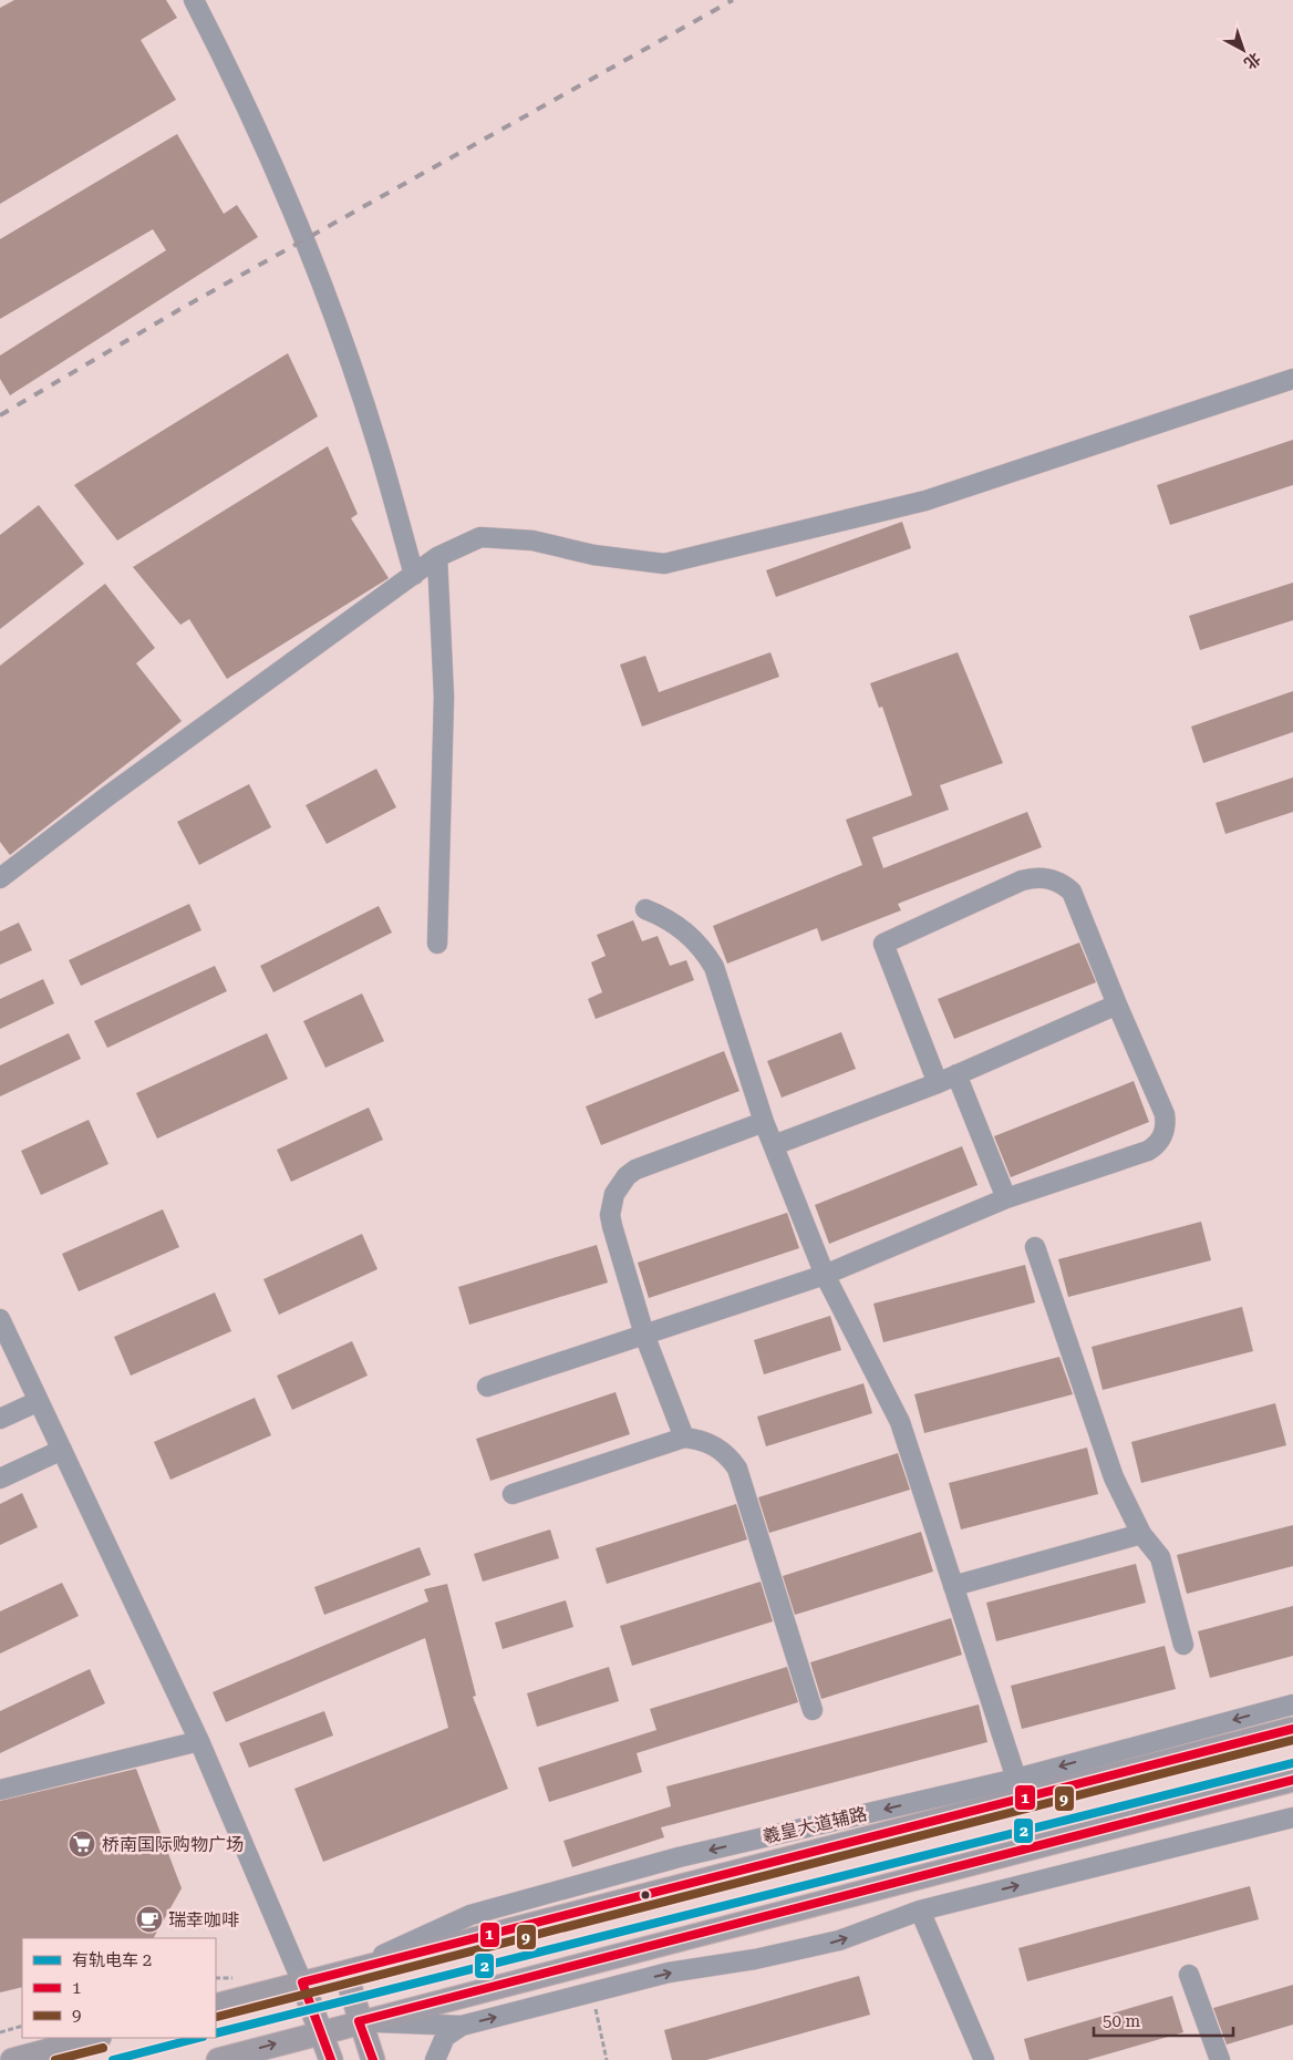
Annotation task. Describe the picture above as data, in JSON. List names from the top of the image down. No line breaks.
{"places":{"supermarket":["桥南国际购物广场"],"cafe":["瑞幸咖啡"]},"lines":["transit line 1","transit line 9","tram line 2"],"legend":["有轨电车 2","1","9"],"scale_bar":"50 m","north":"bottom right"}
